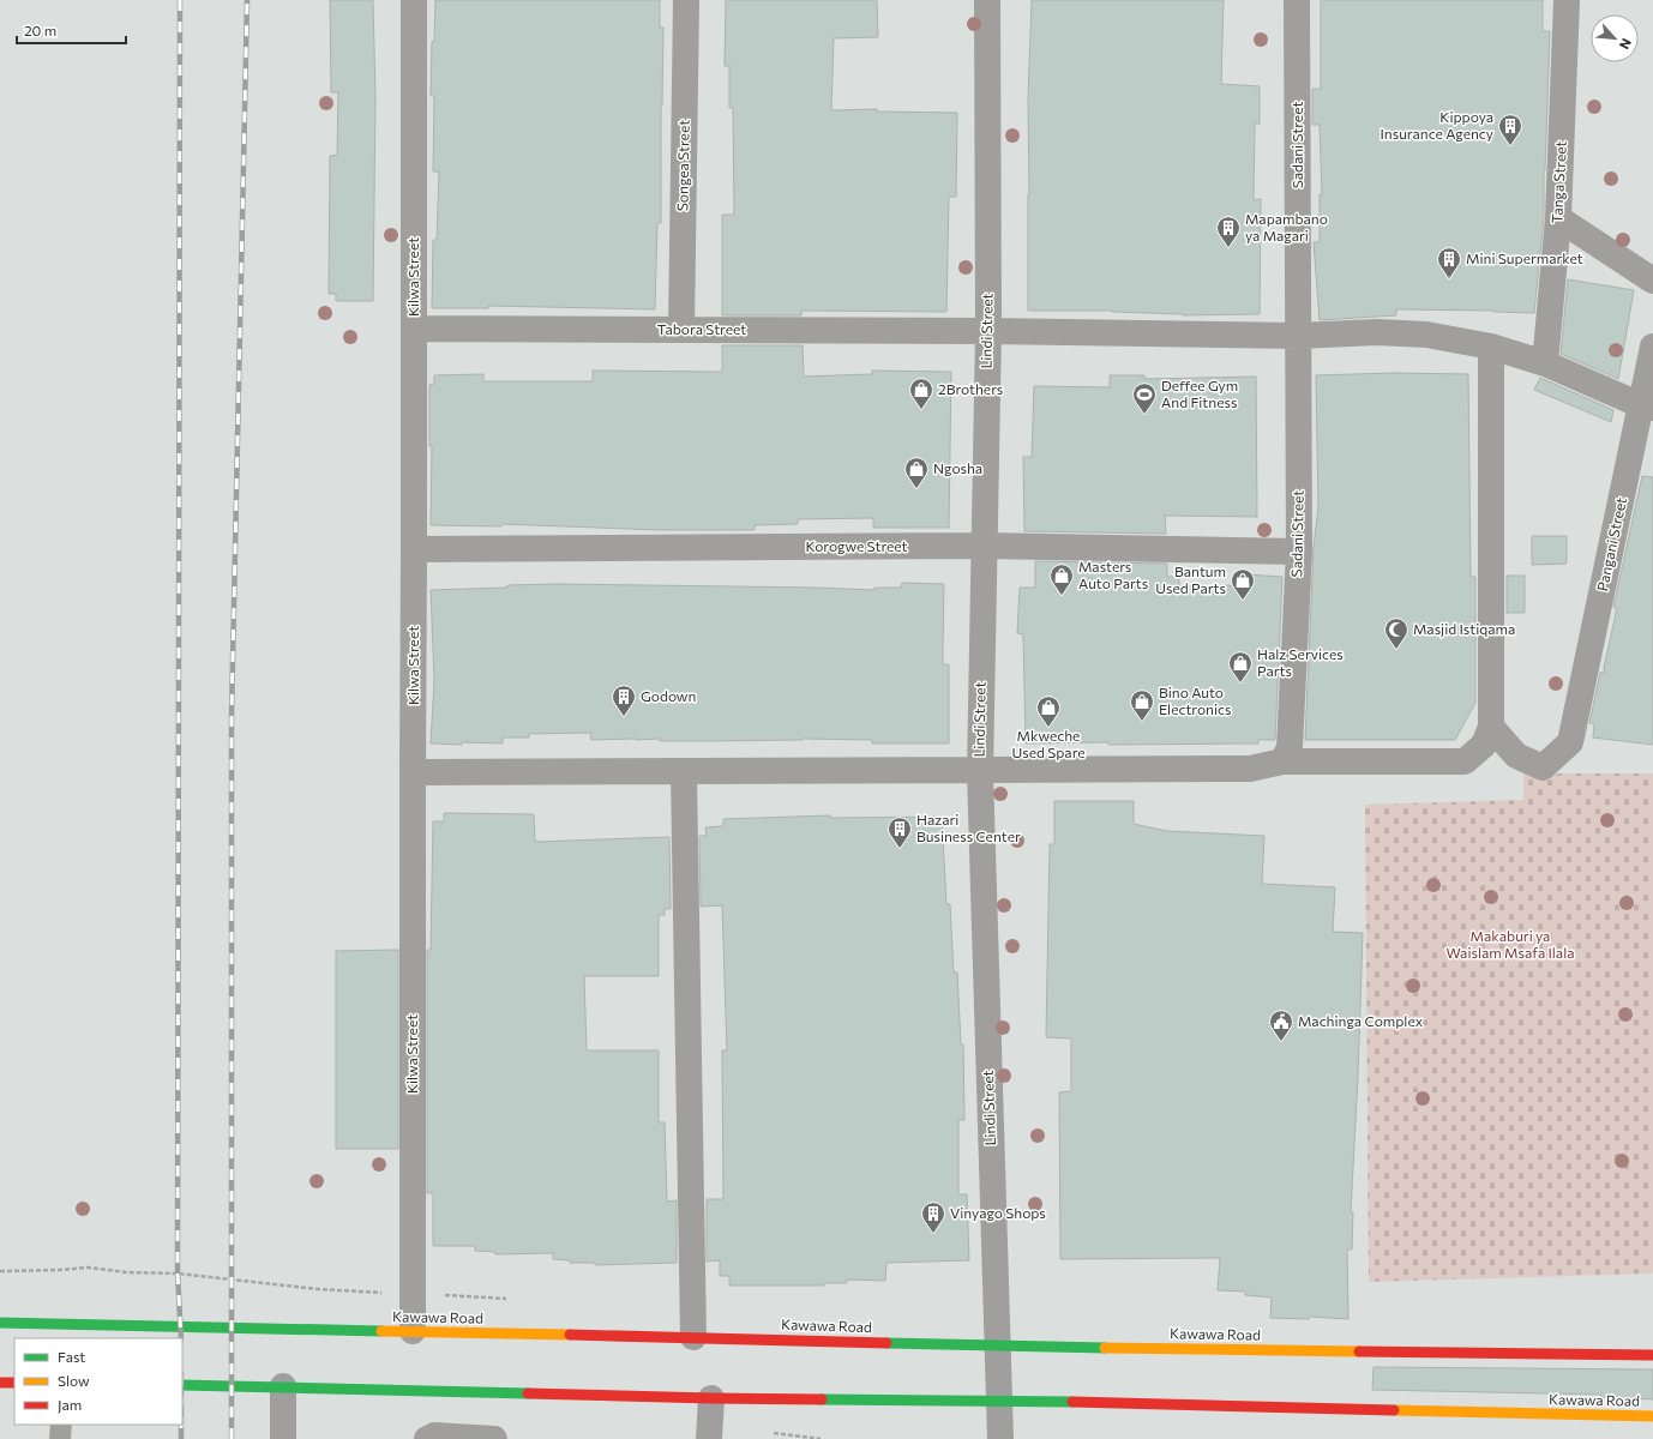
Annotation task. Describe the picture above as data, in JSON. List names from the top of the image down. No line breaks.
{"streets":{"main road":["Kawawa Road"],"street":["Sadani Street","Songea Street","Tanga Street","Kilwa Street","Tabora Street","Lindi Street","Pangani Street","Korogwe Street"]},"crossings":[["Sadani Street","Tabora Street"],["Sadani Street","Korogwe Street"],["Songea Street","Tabora Street"],["Tanga Street","Tabora Street"],["Kilwa Street","Tabora Street"],["Kilwa Street","Korogwe Street"],["Kilwa Street","Kawawa Road"],["Tabora Street","Lindi Street"],["Tabora Street","Pangani Street"],["Lindi Street","Korogwe Street"],["Lindi Street","Kawawa Road"]],"parks":["Makaburi ya Waislam Msafa Ilala"],"places":{"building":["Kippoya Insurance Agency","Mapambano ya Magari","Mini Supermarket","Godown","Hazari Business Center","Vinyago Shops"],"shop":["2Brothers","Ngosha","Masters Auto Parts","Bantum Used Parts","Halz Services Parts","Bino Auto Electronics","Mkweche Used Spare"],"sports":["Deffee Gym And Fitness"],"mosque":["Masjid Istiqama"],"public building":["Machinga Complex"]},"legend":["Fast","Slow","Jam"],"scale_bar":"20 m","north":"bottom right"}
